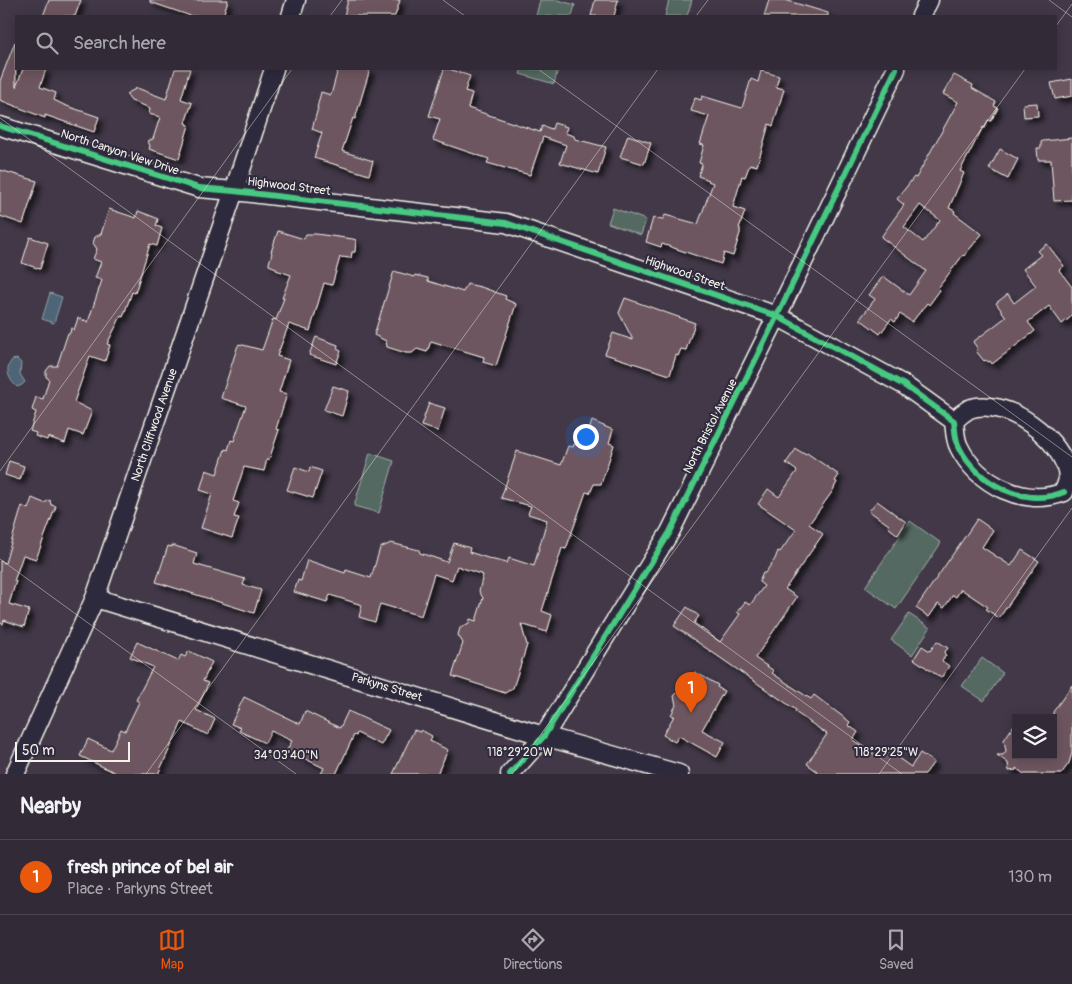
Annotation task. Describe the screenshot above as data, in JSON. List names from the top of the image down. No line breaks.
{"streets":{"street":["North Canyon View Drive","Highwood Street","North Cliffwood Avenue","North Bristol Avenue","Parkyns Street"]},"crossings":[["North Canyon View Drive","Highwood Street"],["North Canyon View Drive","North Cliffwood Avenue"],["Highwood Street","North Cliffwood Avenue"],["Highwood Street","North Bristol Avenue"],["North Cliffwood Avenue","Parkyns Street"],["North Bristol Avenue","Parkyns Street"]],"scale_bar":"50 m","page":{"search":"Search here","pins":"1","scale":"50 m","heading":"Nearby","list":[{"mark":"1","name":"fresh prince of bel air","note":"Place · Parkyns Street","value":"130 m"}],"nav":["Map","Directions","Saved"]},"coordinates":["118°29'20\"W","118°29'25\"W","34°03'40\"N"]}
